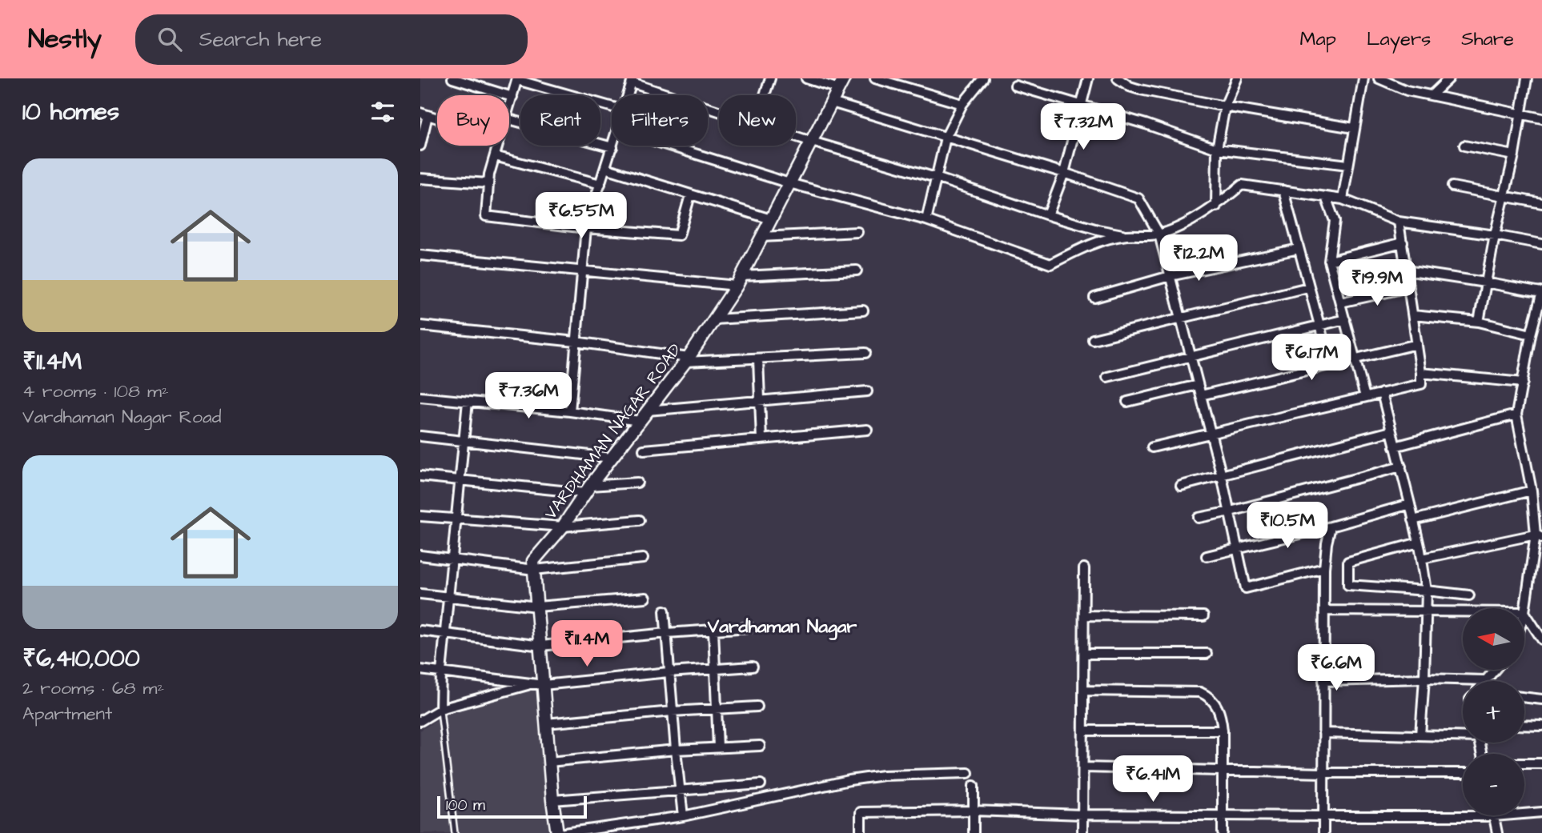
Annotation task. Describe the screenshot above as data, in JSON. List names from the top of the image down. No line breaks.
{"streets":{"street":["VARDHAMAN NAGAR ROAD"]},"districts":["Vardhaman Nagar"],"scale_bar":"100 m","north":"left","page":{"header":"Nestly","search":"Search here","nav":["Map","Layers","Share"],"heading":"10 homes","chip":["Buy","Rent","Filters","New"],"price":["₹7.32M","₹6.55M","₹12.2M","₹19.9M","₹6.17M","₹7.36M","₹10.5M","₹11.4M","₹6.6M","₹6.41M"],"list":[{"name":"₹11.4M","note":"4 rooms · 108 m² · Vardhaman Nagar Road"},{"name":"₹6,410,000","note":"2 rooms · 68 m² · Apartment"}],"map_buttons":["+","−"],"scale":"100 m"}}
